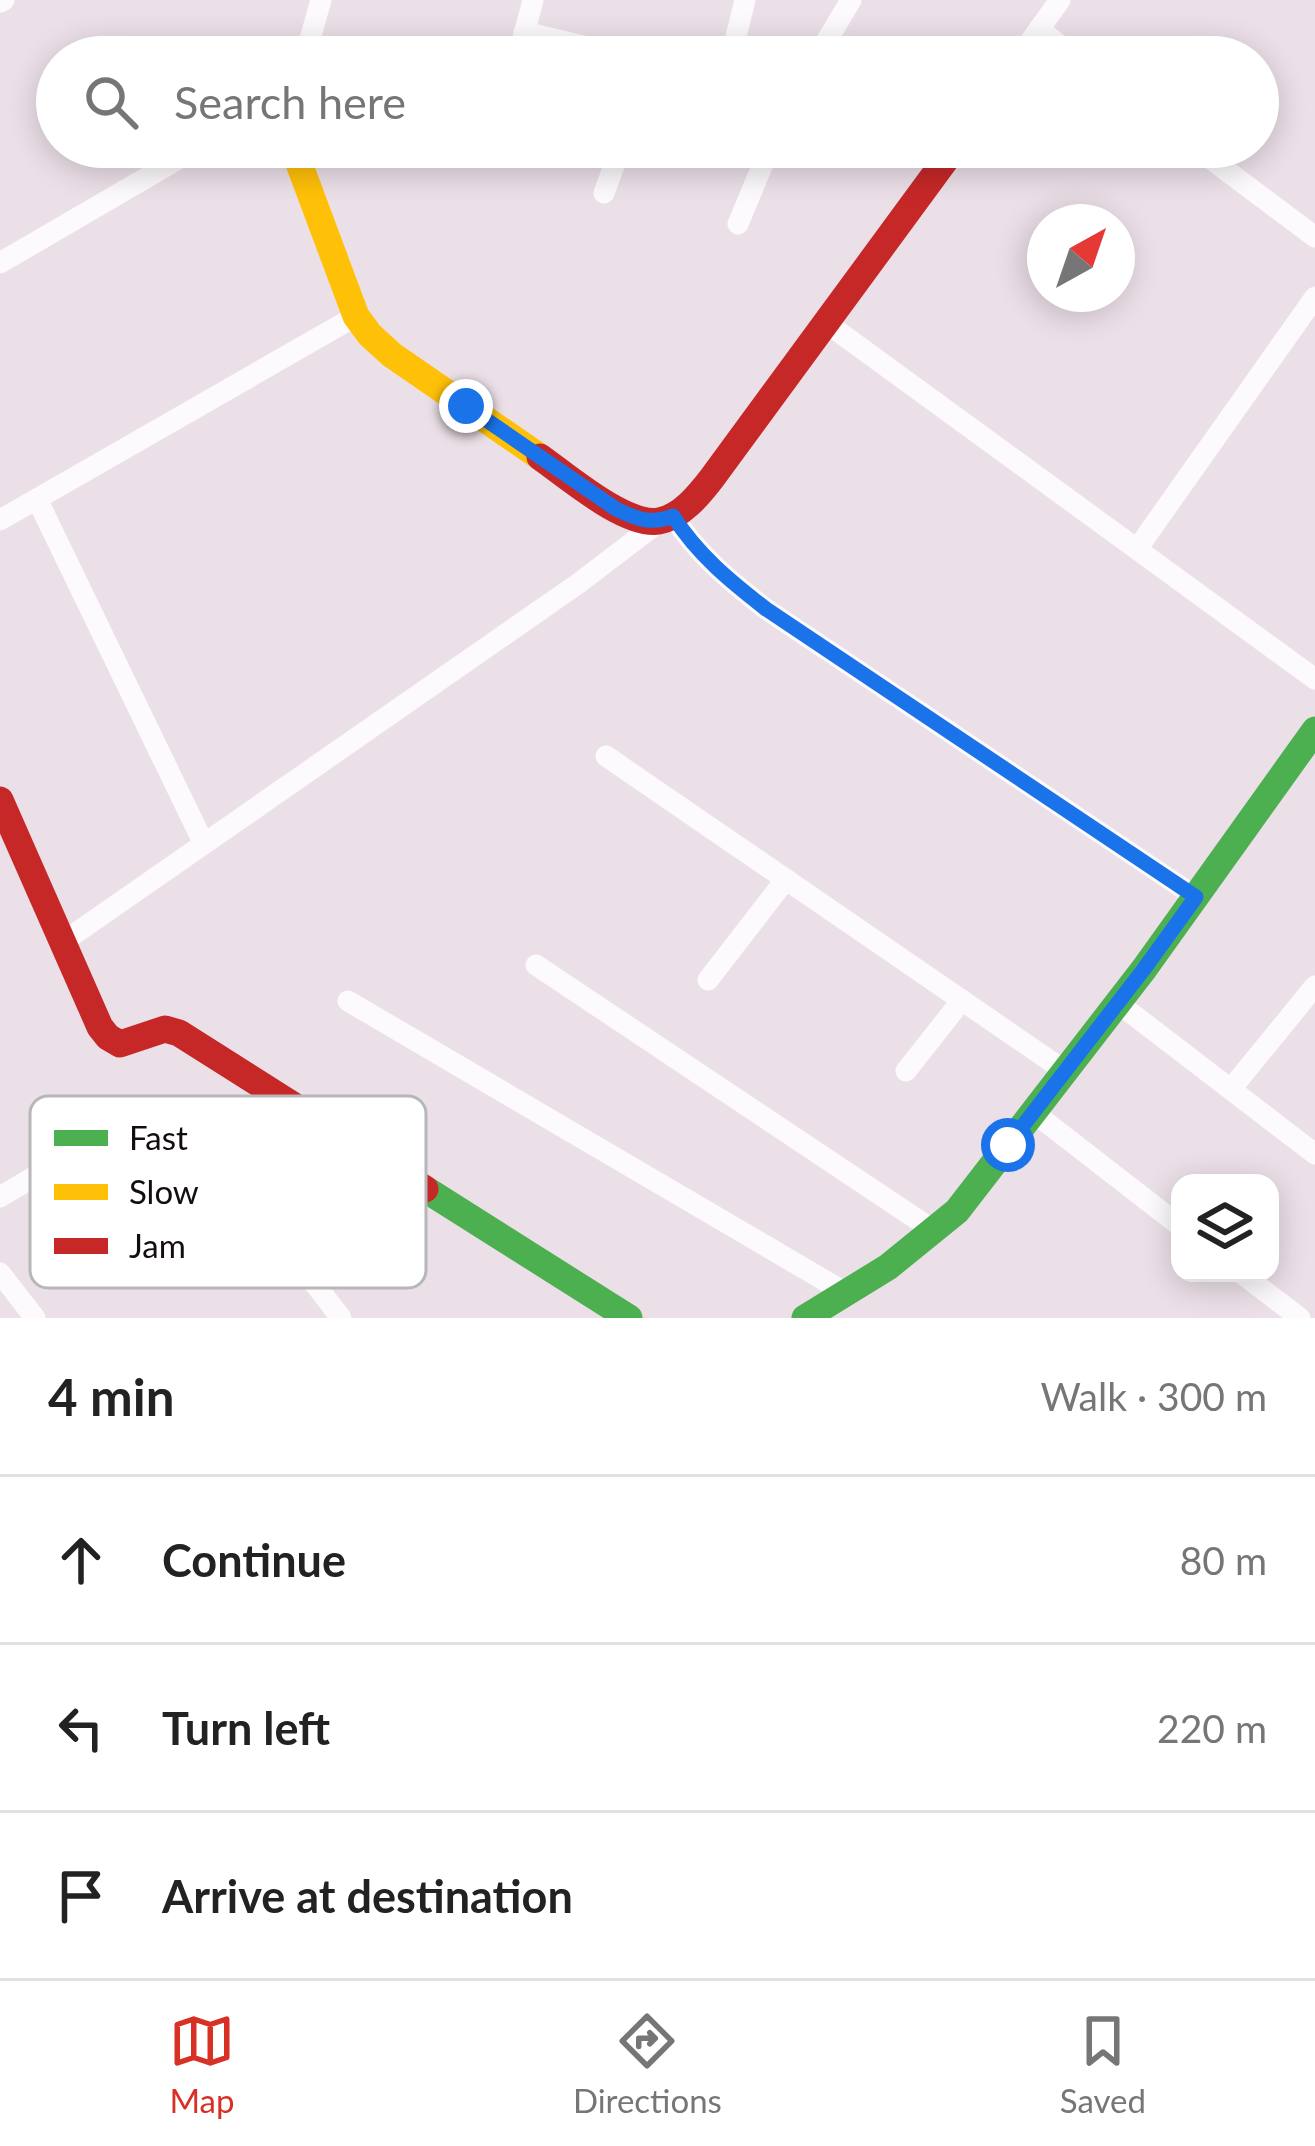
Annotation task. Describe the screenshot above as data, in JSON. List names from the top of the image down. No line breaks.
{"legend":["Fast","Slow","Jam"],"north":"top right","page":{"search":"Search here","heading":["4 min","Walk · 300 m"],"list":[["Continue","80 m"],["Turn left","220 m"],"Arrive at destination"],"nav":["Map","Directions","Saved"]}}
